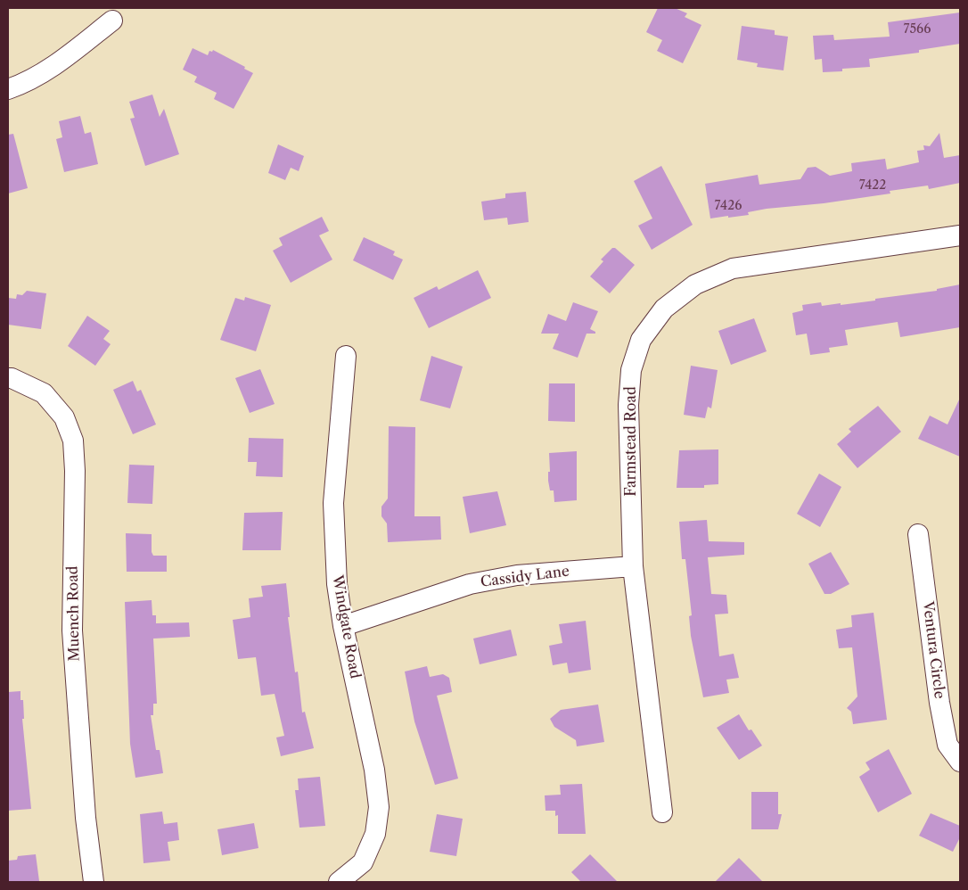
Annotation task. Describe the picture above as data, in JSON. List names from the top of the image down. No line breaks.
{"streets":{"street":["Farmstead Road","Cassidy Lane","Muench Road","Windgate Road","Ventura Circle"]},"crossings":[["Farmstead Road","Cassidy Lane"],["Cassidy Lane","Windgate Road"]],"house_numbers":["7566","7422","7426"]}
